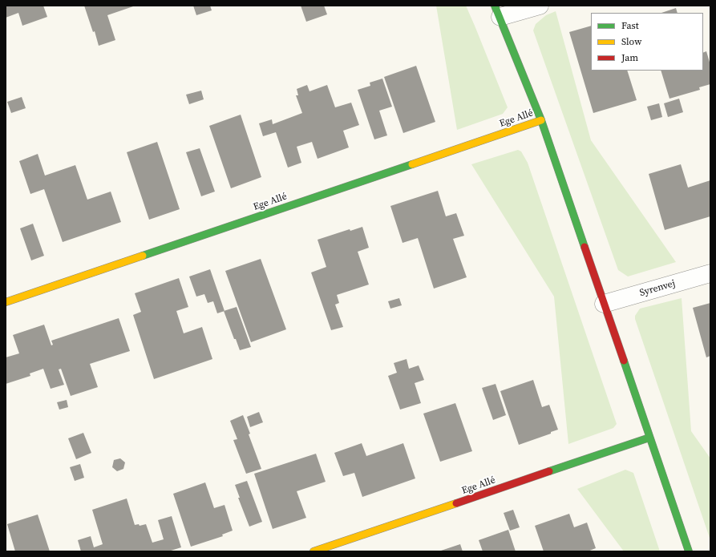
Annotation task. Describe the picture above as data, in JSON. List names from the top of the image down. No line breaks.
{"streets":{"street":["Ege Allé","Syrenvej"]},"crossings":[["Ege Allé","Syrenvej"]],"legend":["Fast","Slow","Jam"]}
